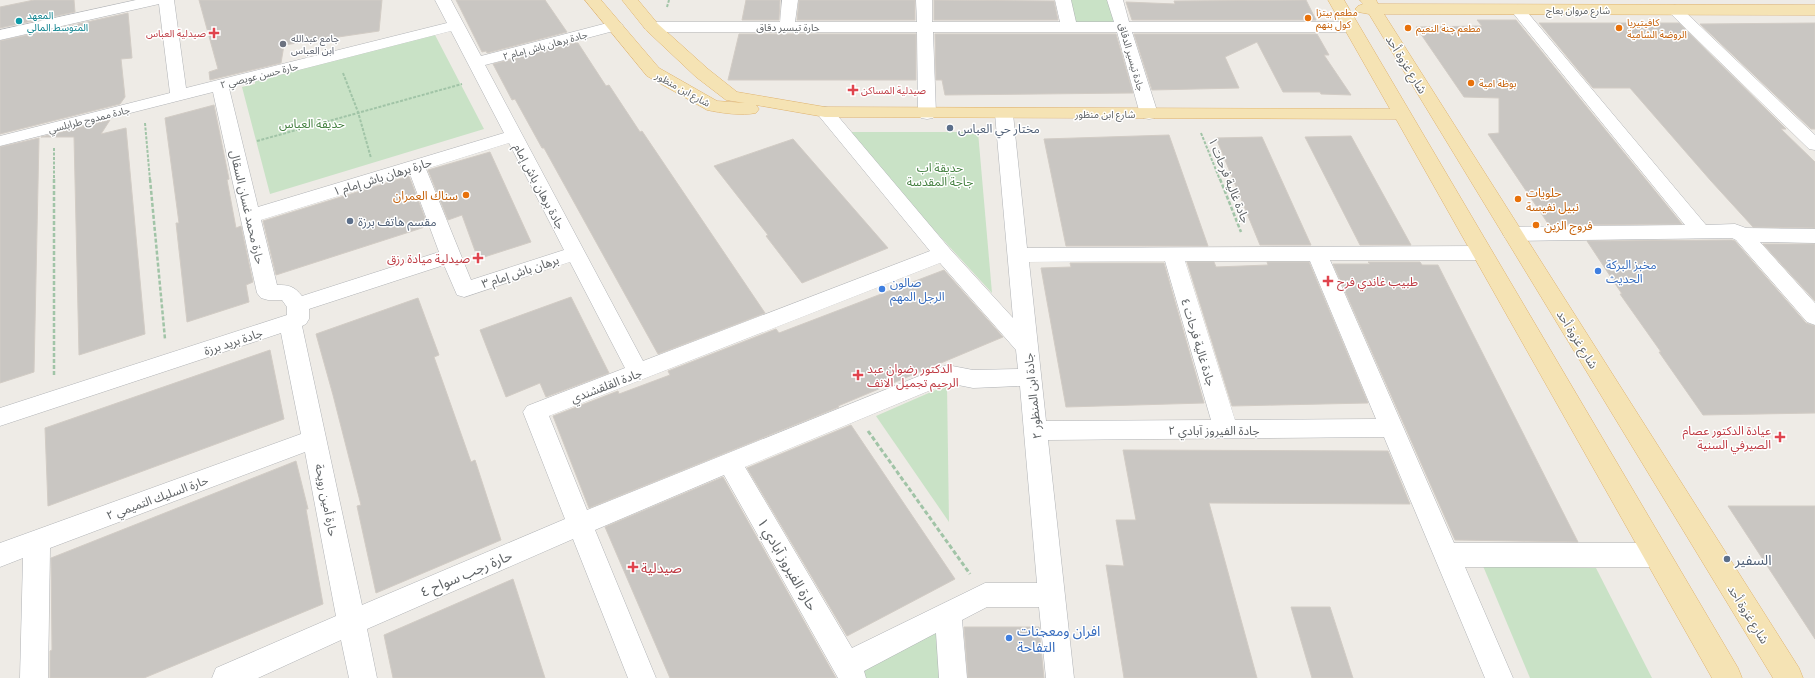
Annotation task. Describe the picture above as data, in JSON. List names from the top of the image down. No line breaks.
{"streets":{"main road":["شارع مروان بعاج","شارع غزوة أحد","شارع ابن منظور"],"street":["حارة تيسير دقاق","جادة برهان باش إمام ٢","جادة تيسير الدقاق","حارة حسن عويصي ٢","جادة ممدوح طرابلسي","حارة برهان باش إمام ١","جادة برهان باش إمام","حارة محمد غسان السقال","برهان باش إمام ٣","جادة بريد برزة","جادة غالية فرحات ٤","جادة القلقشندي","جادة ابن المنظور ٢","جادة الفيروز آبادي ٢","حارة السليك التميمي ٢","حارة أمين رويحة","حارة الفيروز آبادي ١","حارة رجب سواح ٤"],"path":["جادة غالية فرحات ١"]},"crossings":[["شارع مروان بعاج","حارة تيسير دقاق"],["شارع مروان بعاج","شارع غزوة أحد"],["حارة تيسير دقاق","جادة تيسير الدقاق"],["حارة تيسير دقاق","شارع ابن منظور"],["جادة برهان باش إمام ٢","شارع ابن منظور"],["جادة برهان باش إمام ٢","جادة برهان باش إمام"],["جادة تيسير الدقاق","شارع ابن منظور"],["حارة حسن عويصي ٢","جادة ممدوح طرابلسي"],["حارة حسن عويصي ٢","جادة برهان باش إمام"],["حارة حسن عويصي ٢","حارة محمد غسان السقال"],["شارع ابن منظور","جادة غالية فرحات ١"],["شارع ابن منظور","جادة ابن المنظور ٢"],["حارة برهان باش إمام ١","جادة برهان باش إمام"],["حارة برهان باش إمام ١","حارة محمد غسان السقال"],["جادة برهان باش إمام","برهان باش إمام ٣"],["جادة برهان باش إمام","جادة القلقشندي"],["حارة محمد غسان السقال","جادة بريد برزة"],["حارة محمد غسان السقال","حارة أمين رويحة"],["برهان باش إمام ٣","جادة بريد برزة"],["جادة بريد برزة","حارة أمين رويحة"],["جادة غالية فرحات ٤","جادة الفيروز آبادي ٢"],["جادة القلقشندي","حارة رجب سواح ٤"],["جادة ابن المنظور ٢","جادة الفيروز آبادي ٢"],["جادة ابن المنظور ٢","حارة رجب سواح ٤"],["حارة السليك التميمي ٢","حارة أمين رويحة"],["حارة أمين رويحة","حارة رجب سواح ٤"],["حارة الفيروز آبادي ١","حارة رجب سواح ٤"]],"parks":["حديقة العباس","حديقة اب جاجة المقدسة"],"places":{"other":["مطعم بيتزا كول بنهم","المعهد المتوسط المالي","مطعم جنة النعيم","كافيتيريا الروضة الشامية","جامع عبدالله ابن العباس","بوظة امية","مختار حي العباس","سناك العمران","حلويات نبيل نفيسة","مقسم هاتف برزة","فروج الزين","مخبز البركة الحديث","صالون الرجل المهم","السفير","افران ومعجنات التفاحة"],"health":["صيدلية العباس","صيدلية المساكن","صيدلية ميادة رزق","طبيب غاندي فرح","الدكتور رضوان عبد الرحيم تجميل الانف","عيادة الدكتور عصام الصيرفي السنية","صيدلية"]}}
